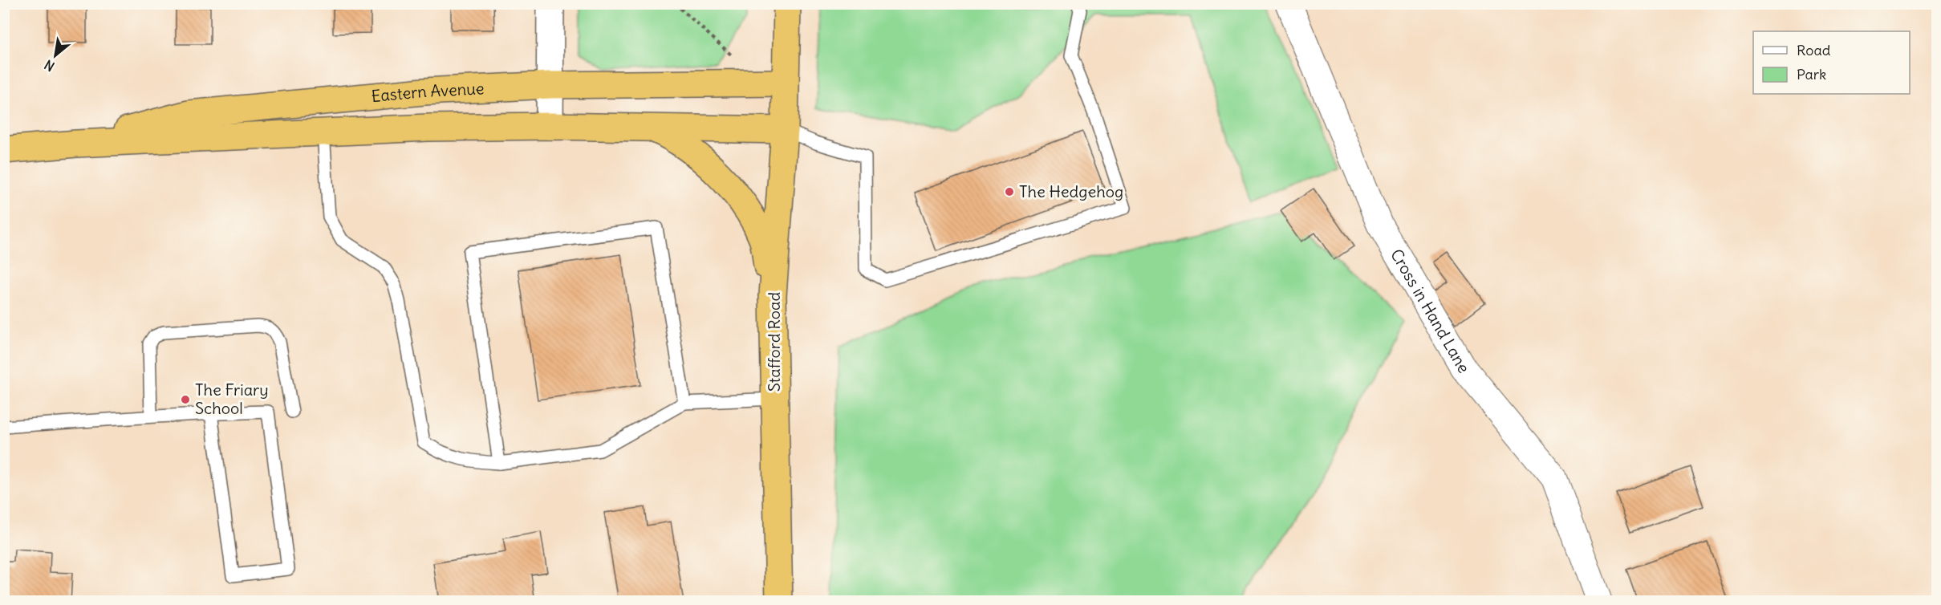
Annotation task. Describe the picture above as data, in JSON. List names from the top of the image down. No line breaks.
{"streets":{"highway":["Eastern Avenue","Stafford Road"],"street":["Cross in Hand Lane"]},"crossings":[["Eastern Avenue","Stafford Road"]],"places":["The Hedgehog","The Friary School"],"legend":["Road","Park"],"north":"bottom left"}
